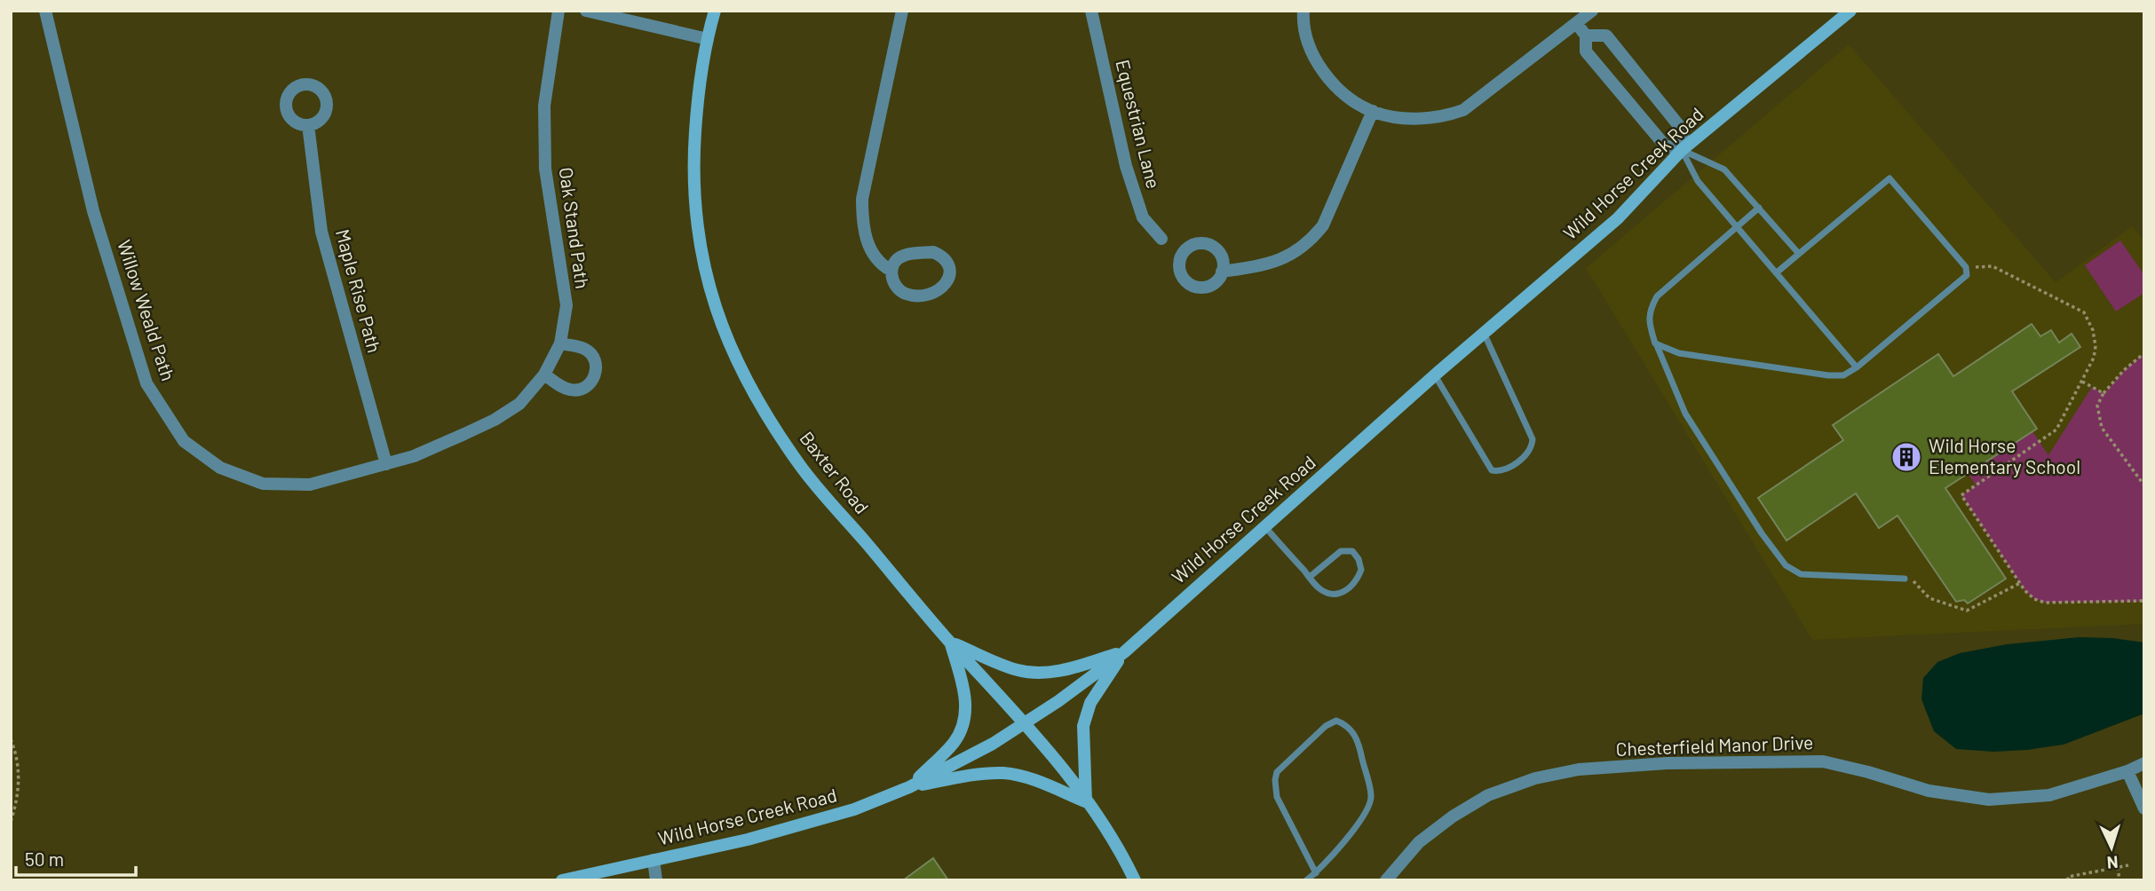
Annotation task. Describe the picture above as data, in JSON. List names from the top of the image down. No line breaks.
{"streets":{"main road":["Wild Horse Creek Road","Baxter Road"],"street":["Equestrian Lane","Oak Stand Path","Maple Rise Path","Willow Weald Path","Chesterfield Manor Drive"]},"crossings":[["Wild Horse Creek Road","Baxter Road"],["Oak Stand Path","Maple Rise Path"],["Oak Stand Path","Willow Weald Path"],["Maple Rise Path","Willow Weald Path"]],"places":{"building":["Wild Horse Elementary School"]},"scale_bar":"50 m","north":"bottom"}
